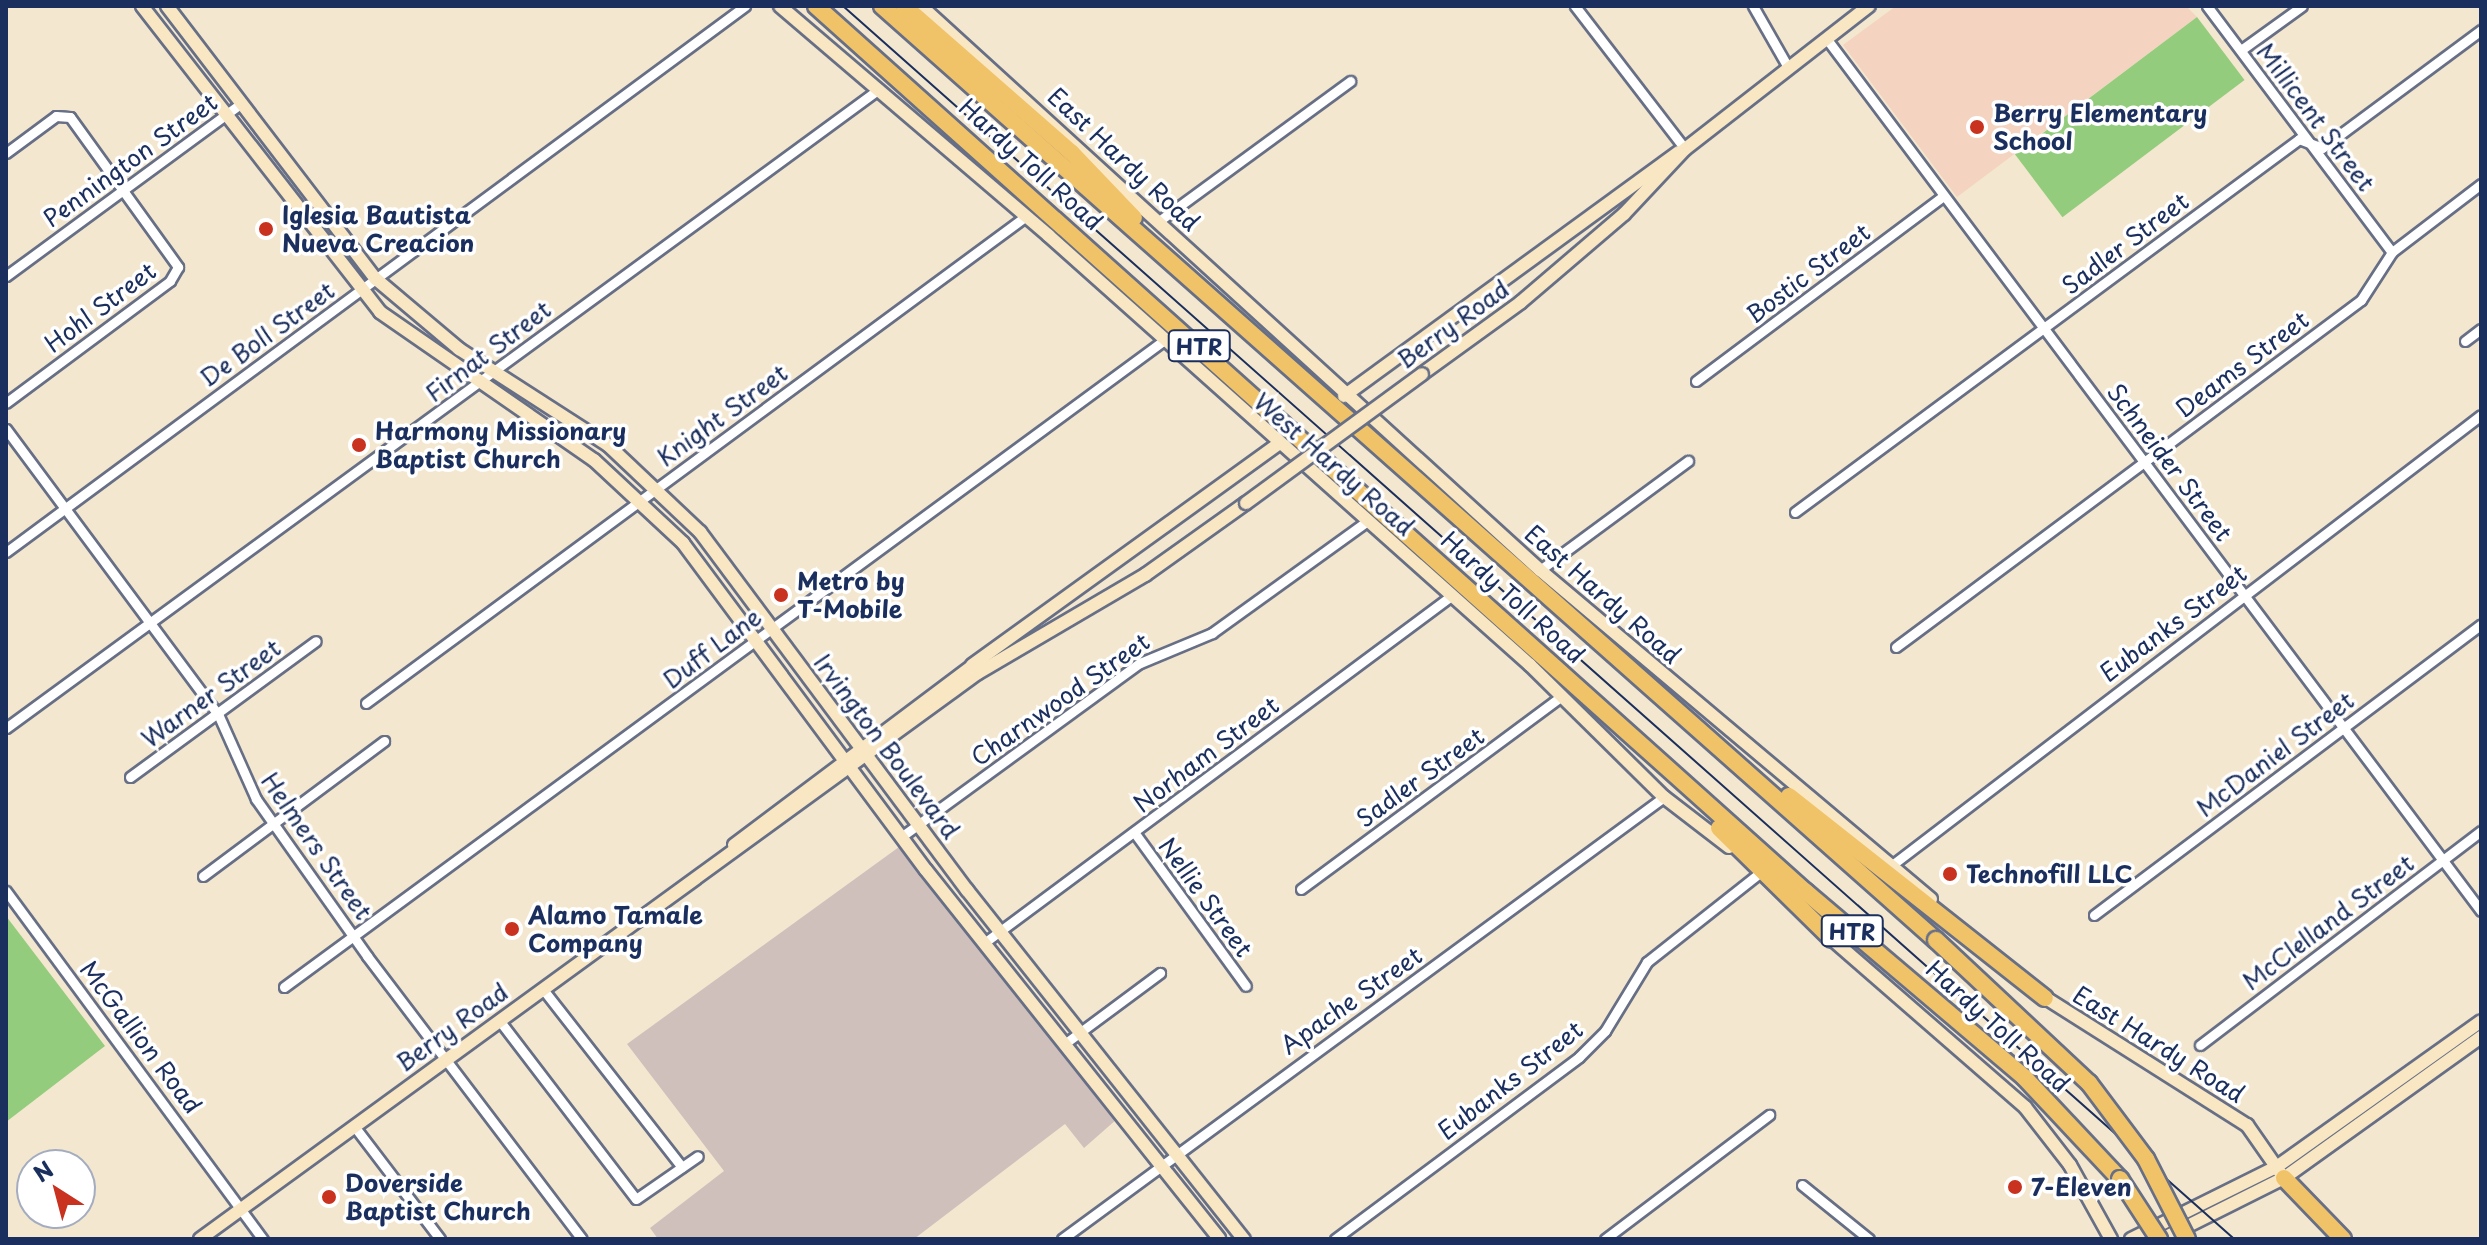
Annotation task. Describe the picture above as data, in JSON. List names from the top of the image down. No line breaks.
{"streets":{"highway":["Hardy Toll Road","HTR"],"main road":["East Hardy Road","Berry Road","West Hardy Road","Irvington Boulevard"],"street":["Millicent Street","Pennington Street","Sadler Street","Bostic Street","Hohl Street","De Boll Street","Firnat Street","Deams Street","Knight Street","Schneider Street","Eubanks Street","Duff Lane","Warner Street","Charnwood Street","Norham Street","McDaniel Street","Helmers Street","Nellie Street","McClelland Street","Apache Street","McGallion Road"]},"crossings":[["Millicent Street","Sadler Street"],["Millicent Street","Deams Street"],["East Hardy Road","Eubanks Street"],["Pennington Street","Hohl Street"],["Pennington Street","Irvington Boulevard"],["Sadler Street","Schneider Street"],["Sadler Street","West Hardy Road"],["Bostic Street","Schneider Street"],["Berry Road","Schneider Street"],["Berry Road","Irvington Boulevard"],["Berry Road","Helmers Street"],["Berry Road","McGallion Road"],["De Boll Street","Irvington Boulevard"],["De Boll Street","Helmers Street"],["Firnat Street","West Hardy Road"],["Firnat Street","Irvington Boulevard"],["Firnat Street","Helmers Street"],["Deams Street","Schneider Street"],["Knight Street","West Hardy Road"],["Knight Street","Irvington Boulevard"],["Schneider Street","Eubanks Street"],["Schneider Street","McDaniel Street"],["Schneider Street","McClelland Street"],["West Hardy Road","Eubanks Street"],["West Hardy Road","Duff Lane"],["West Hardy Road","Charnwood Street"],["West Hardy Road","Norham Street"],["West Hardy Road","Apache Street"],["Duff Lane","Irvington Boulevard"],["Duff Lane","Helmers Street"],["Warner Street","Helmers Street"],["Charnwood Street","Irvington Boulevard"],["Irvington Boulevard","Norham Street"],["Irvington Boulevard","Apache Street"],["Norham Street","Nellie Street"]],"places":["Berry Elementary School","Iglesia Bautista Nueva Creacion","Harmony Missionary Baptist Church","Metro by T-Mobile","Technofill LLC","Alamo Tamale Company","7-Eleven","Doverside Baptist Church"],"north":"top left"}
